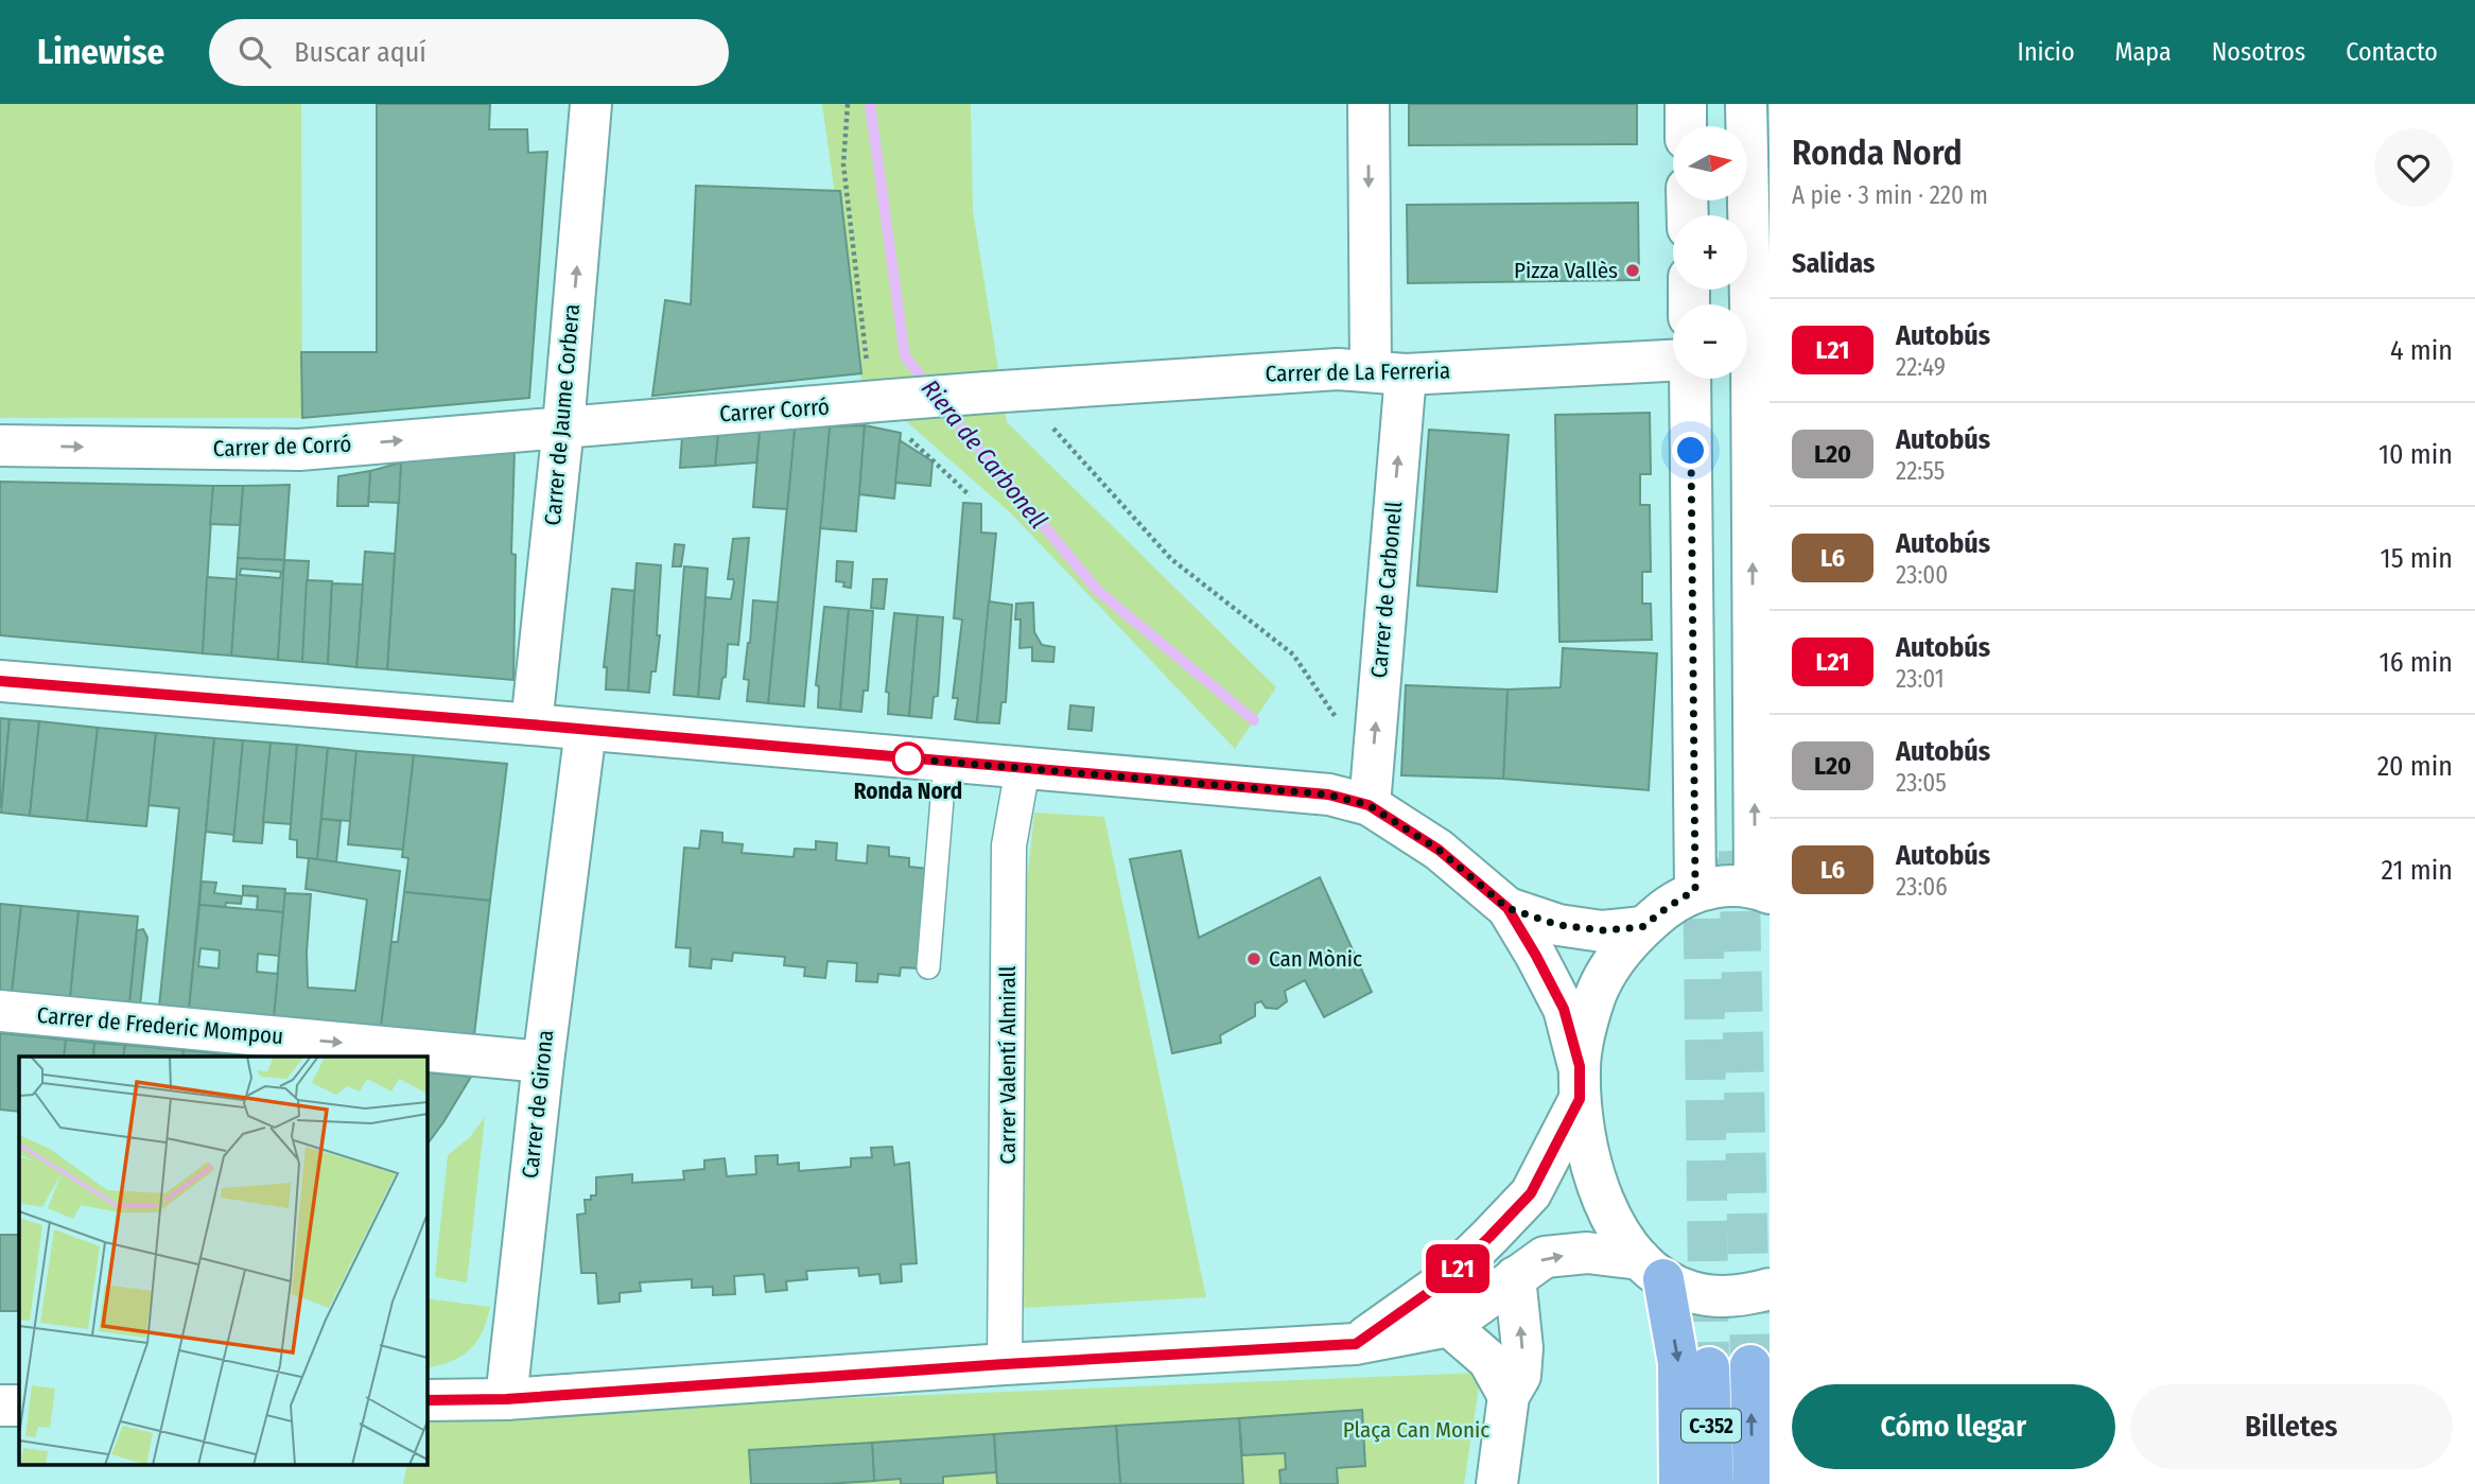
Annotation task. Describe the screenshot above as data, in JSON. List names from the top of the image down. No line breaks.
{"streets":{"highway":["C-352"],"street":["Carrer de La Ferreria","Carrer Corró","Carrer de Jaume Corbera","Carrer de Corró","Carrer de Carbonell","Carrer de Frederic Mompou","Carrer Valentí Almirall","Carrer de Girona"]},"crossings":[["Carrer de La Ferreria","Carrer Corró"],["Carrer de La Ferreria","Carrer de Carbonell"],["Carrer Corró","Carrer de Jaume Corbera"],["Carrer Corró","Carrer de Corró"],["Carrer de Jaume Corbera","Carrer de Corró"],["Carrer de Frederic Mompou","Carrer de Girona"]],"one_way":["Carrer de Jaume Corbera"],"water":["Riera de Carbonell"],"parks":["Plaça Can Monic"],"places":["Pizza Vallès","Ronda Nord","Can Mònic"],"lines":["bus line L21"],"north":"right","page":{"header":"Linewise","search":"Buscar aquí","nav":["Inicio","Mapa","Nosotros","Contacto"],"on_map":"L21","heading":[["Ronda Nord","A pie · 3 min · 220 m"],"Salidas"],"map_buttons":["+","−"],"list":[{"mark":"L21","name":"Autobús","note":"22:49","value":"4 min"},{"mark":"L20","name":"Autobús","note":"22:55","value":"10 min"},{"mark":"L6","name":"Autobús","note":"23:00","value":"15 min"},{"mark":"L21","name":"Autobús","note":"23:01","value":"16 min"},{"mark":"L20","name":"Autobús","note":"23:05","value":"20 min"},{"mark":"L6","name":"Autobús","note":"23:06","value":"21 min"}],"buttons":["Cómo llegar","Billetes"]}}
